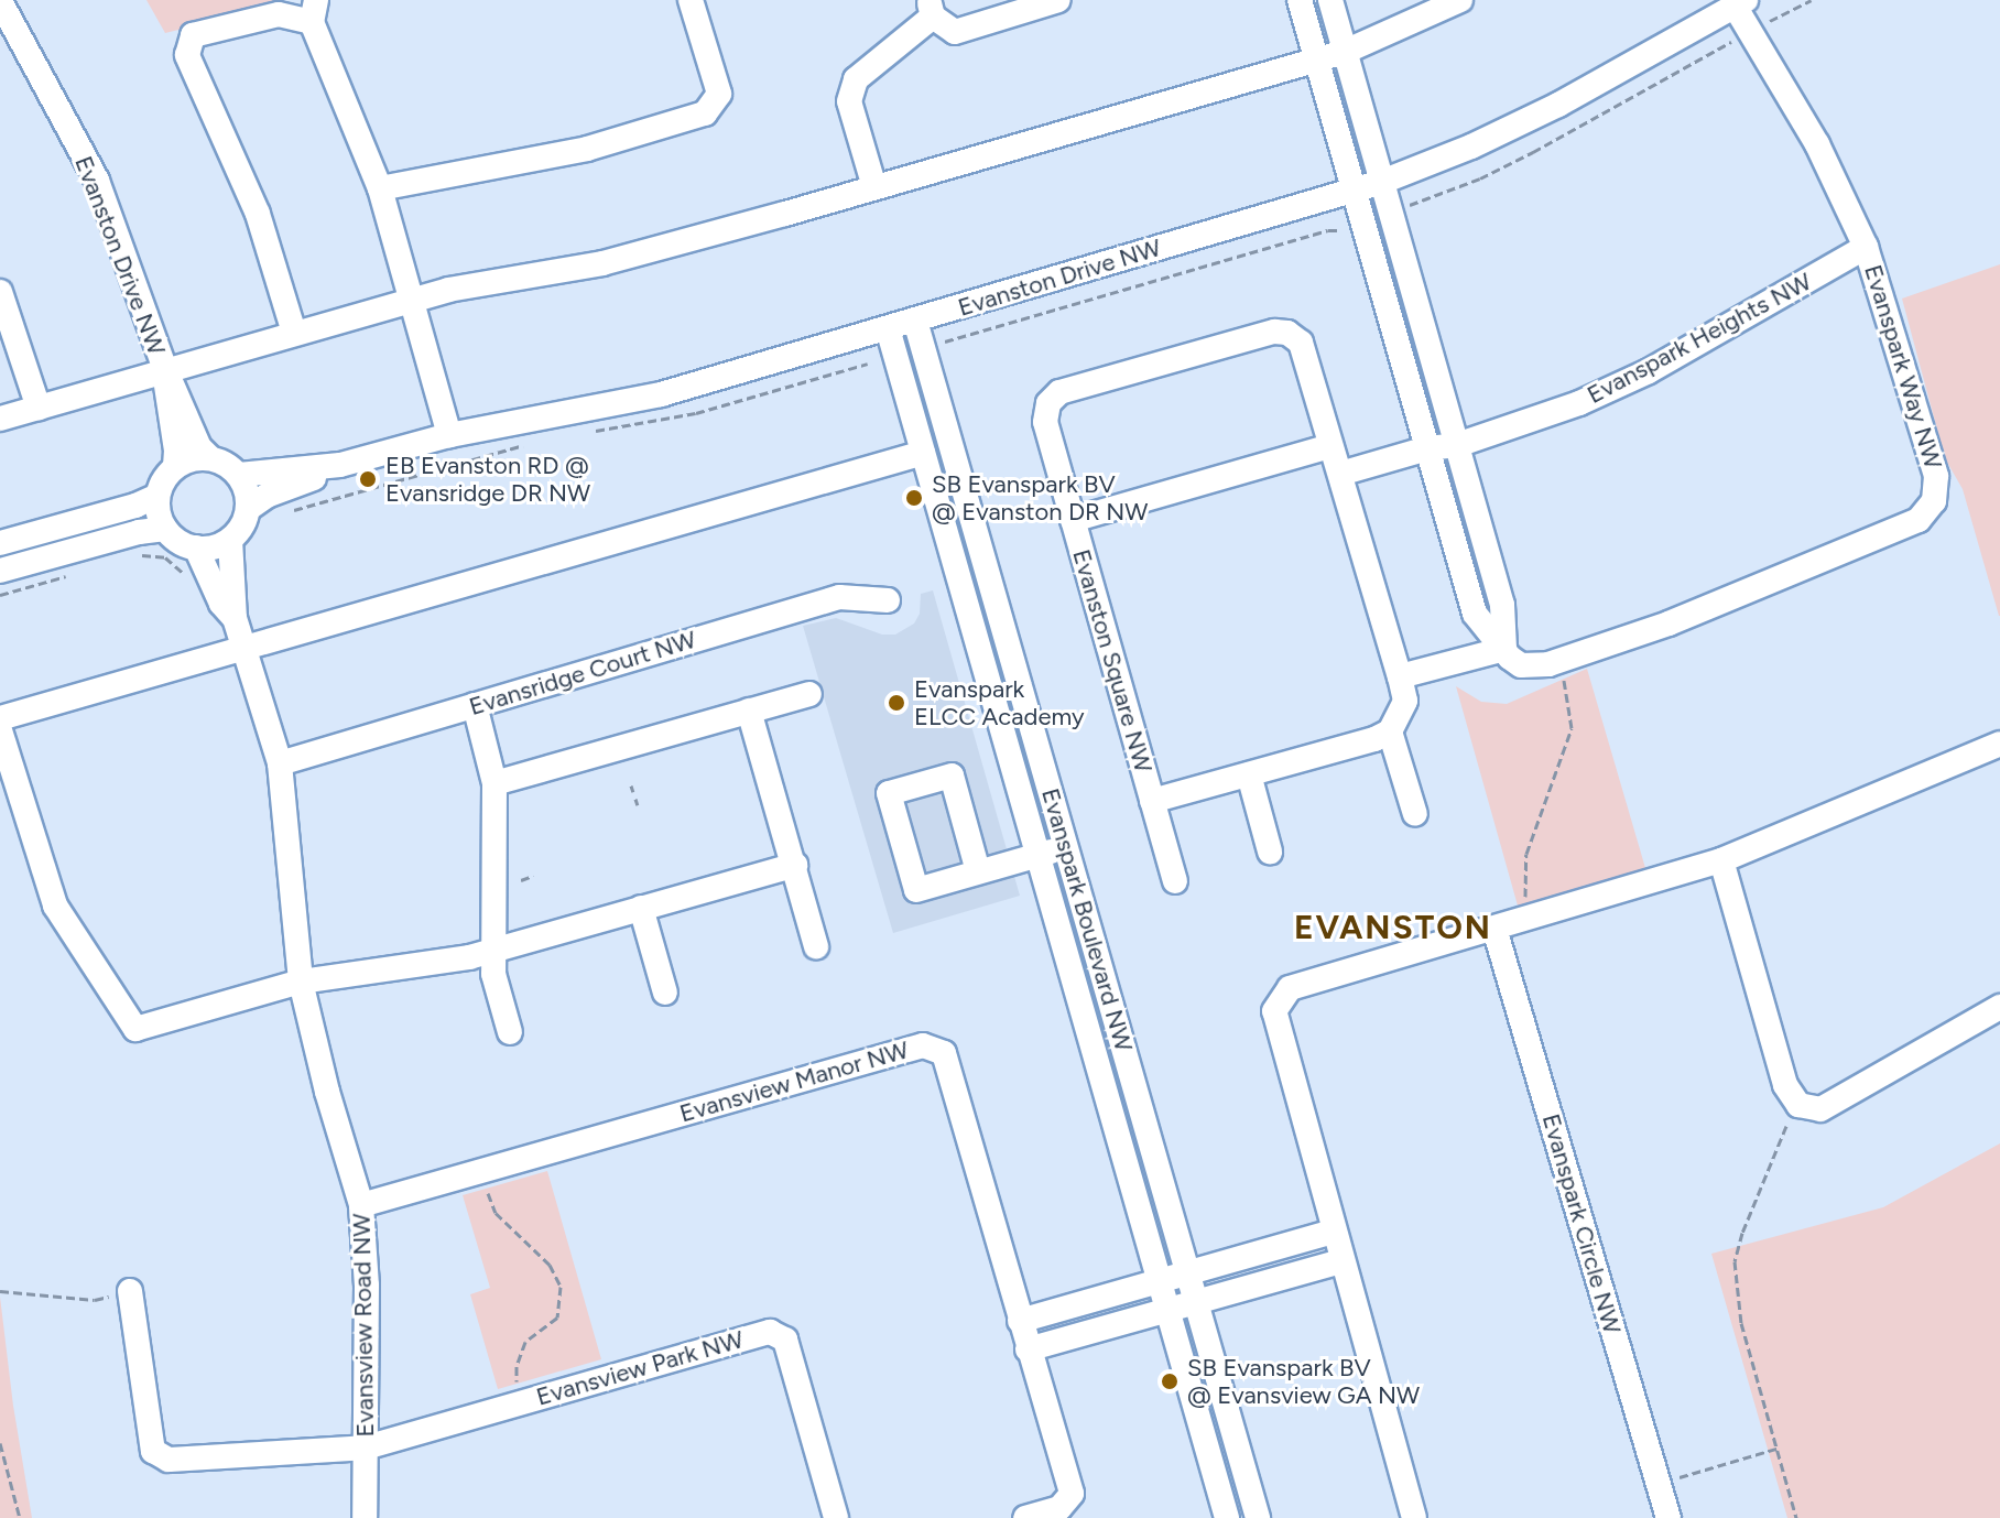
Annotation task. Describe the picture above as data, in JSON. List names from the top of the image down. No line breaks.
{"streets":{"street":["Evanston Drive NW","Evanspark Heights NW","Evanspark Way NW","Evanston Square NW","Evansridge Court NW","Evanspark Boulevard NW","Evansview Manor NW","Evanspark Circle NW","Evansview Road NW","Evansview Park NW"]},"crossings":[["Evanston Drive NW","Evanspark Way NW"],["Evanston Drive NW","Evanspark Boulevard NW"],["Evanspark Heights NW","Evanspark Way NW"],["Evansridge Court NW","Evansview Road NW"],["Evansview Manor NW","Evansview Road NW"],["Evansview Road NW","Evansview Park NW"]],"districts":["EVANSTON"],"places":["EB Evanston RD @ Evansridge DR NW","SB Evanspark BV @ Evanston DR NW","Evanspark ELCC Academy","SB Evanspark BV @ Evansview GA NW"]}
